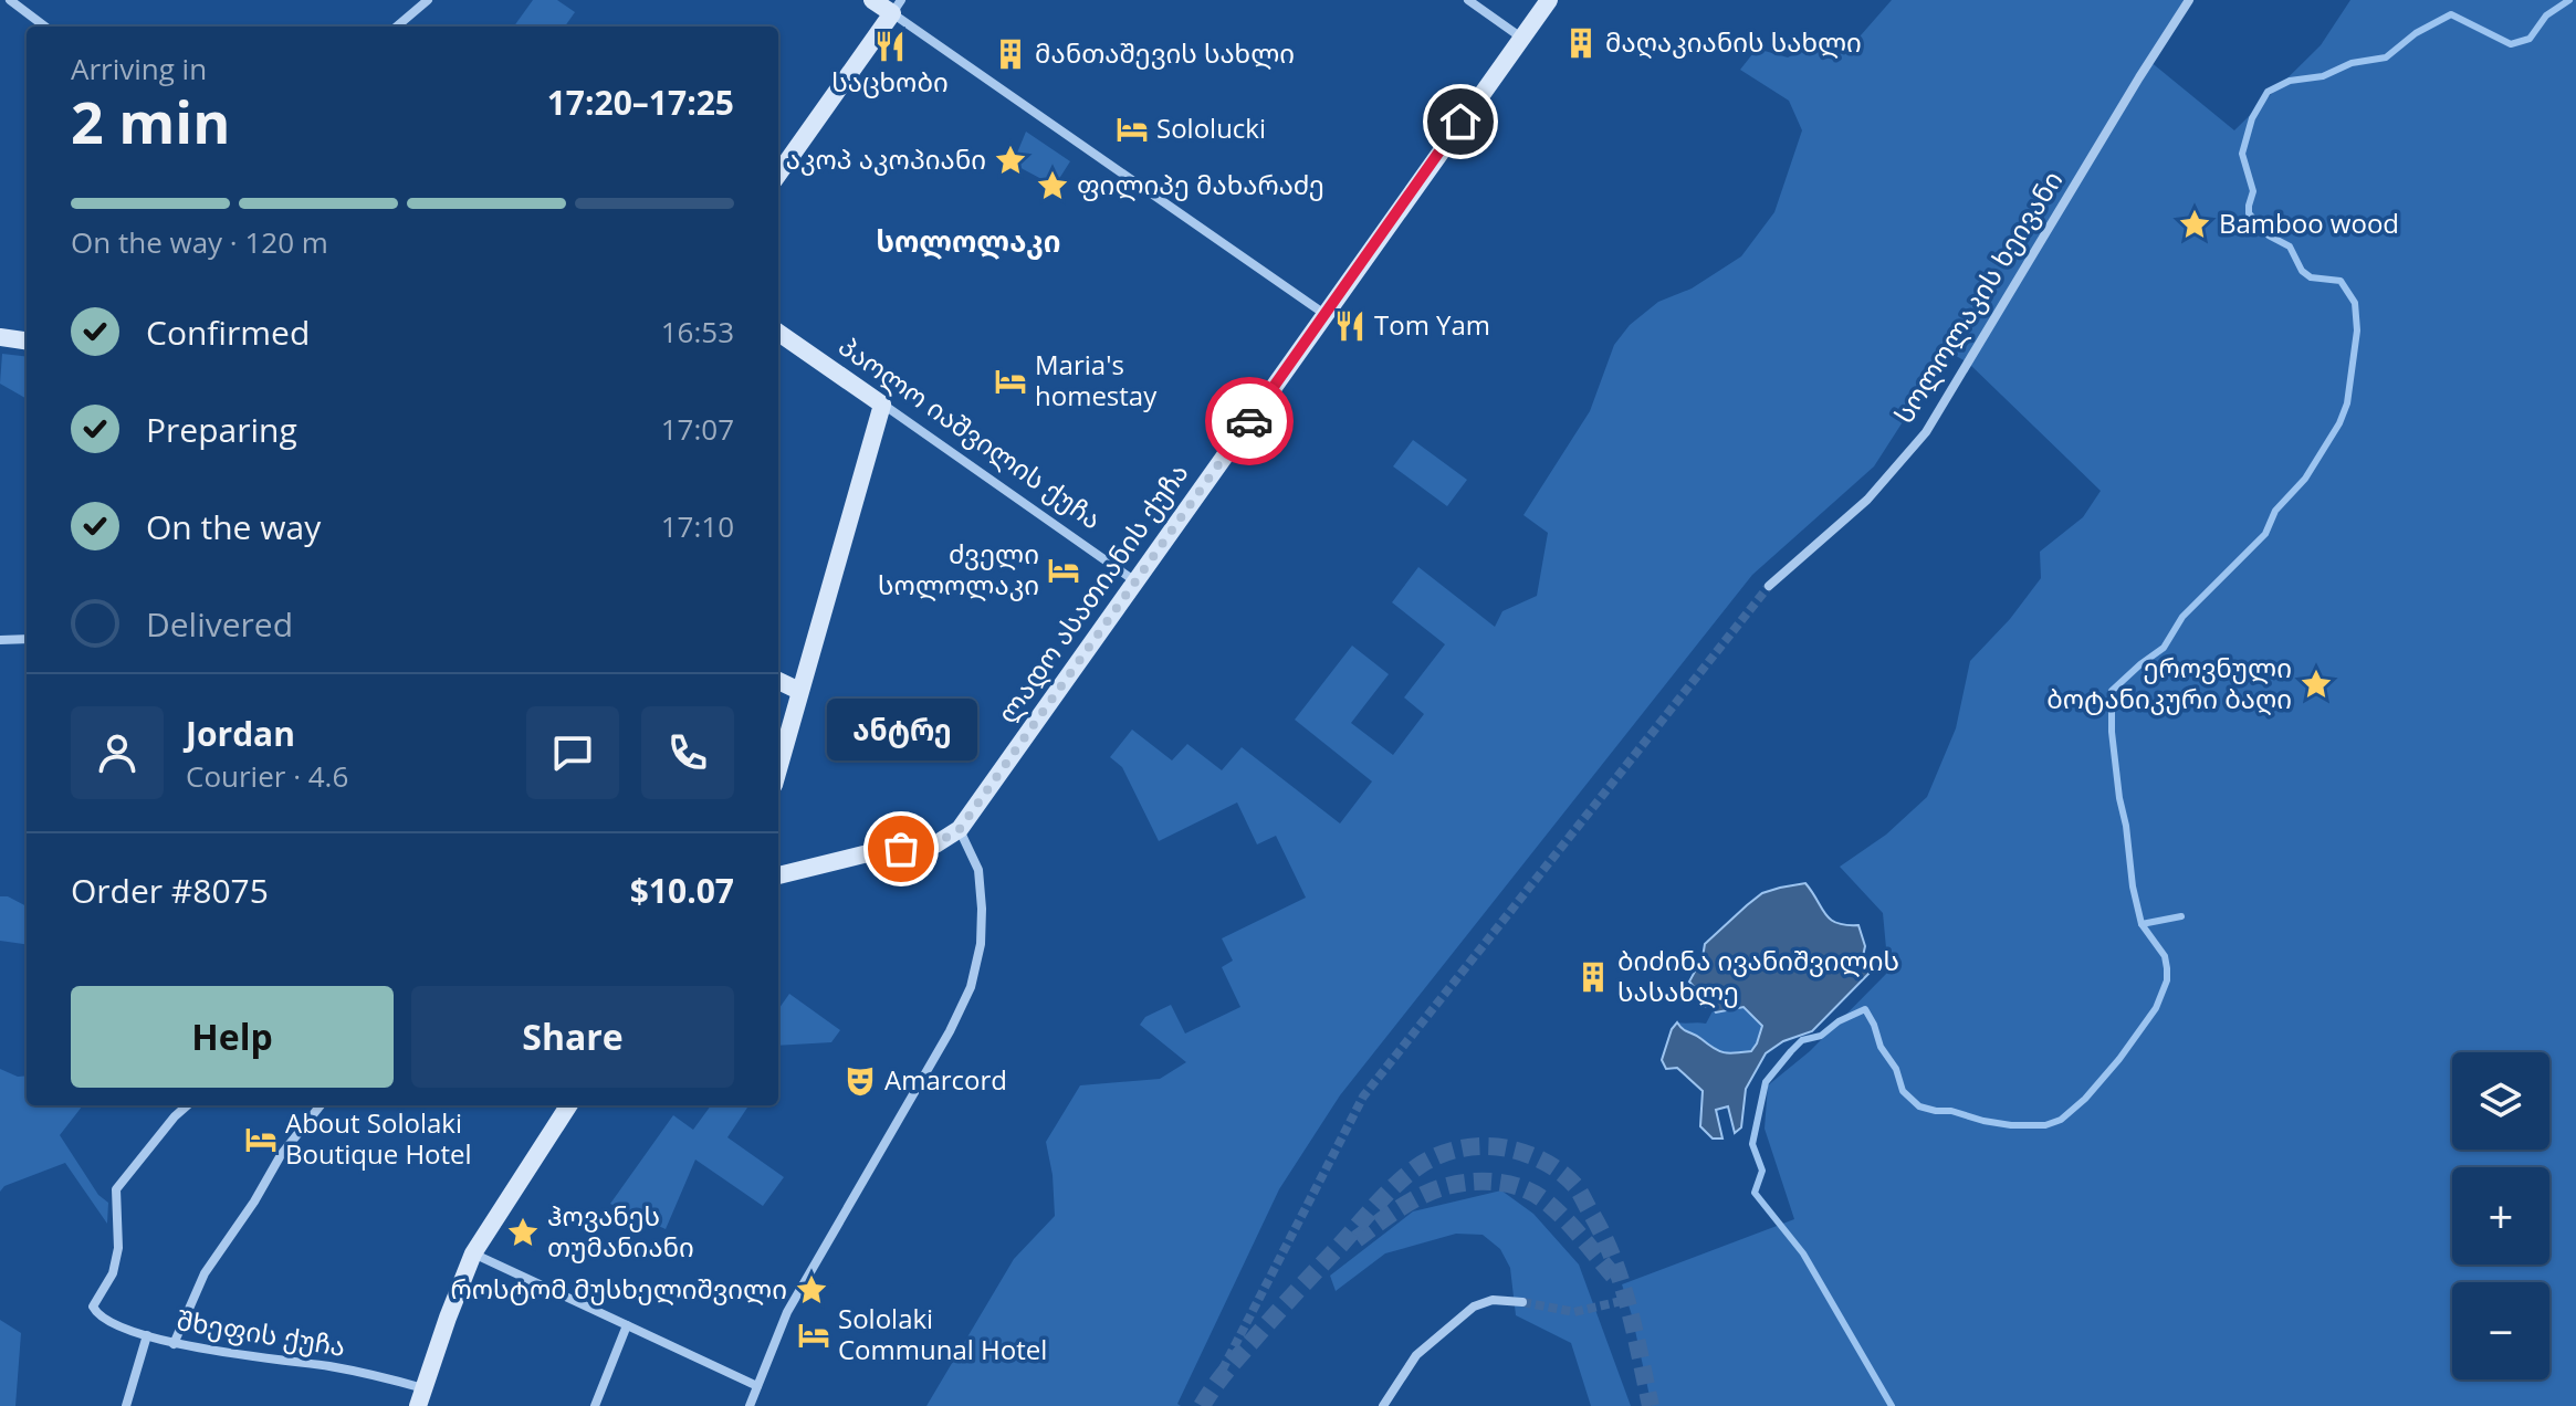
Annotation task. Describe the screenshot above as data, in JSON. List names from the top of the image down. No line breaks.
{"streets":{"main road":["პაოლო იაშვილის ქუჩა","ლადო ასათიანის ქუჩა"],"street":["სოლოლაკის ხეივანი","შხეფის ქუჩა"]},"crossings":[["პაოლო იაშვილის ქუჩა","ლადო ასათიანის ქუჩა"]],"districts":["სოლოლაკი"],"places":{"building":["მაღაკიანის სახლი","მანთაშევის სახლი","ბიძინა ივანიშვილის სასახლე"],"restaurant":["საცხობი","Tom Yam"],"hotel":["Sololucki","Maria's homestay","ძველი სოლოლაკი","About Sololaki Boutique Hotel","Sololaki Communal Hotel"],"place":["აკოპ აკოპიანი","ფილიპე მახარაძე","Bamboo wood","ეროვნული ბოტანიკური ბაღი","ჰოვანეს თუმანიანი","როსტომ მუსხელიშვილი"],"other":["ანტრე"],"theatre":["Amarcord"]},"page":{"heading":["2 min","Arriving in","17:20–17:25"],"panel":["Jordan","Courier · 4.6","Order #8075","$10.07"],"bar":"On the way · 120 m","list":[["Confirmed","16:53"],["Preparing","17:07"],["On the way","17:10"],"Delivered"],"bubble":"ანტრე","buttons":["Help","Share"],"map_buttons":["+","−"]}}
